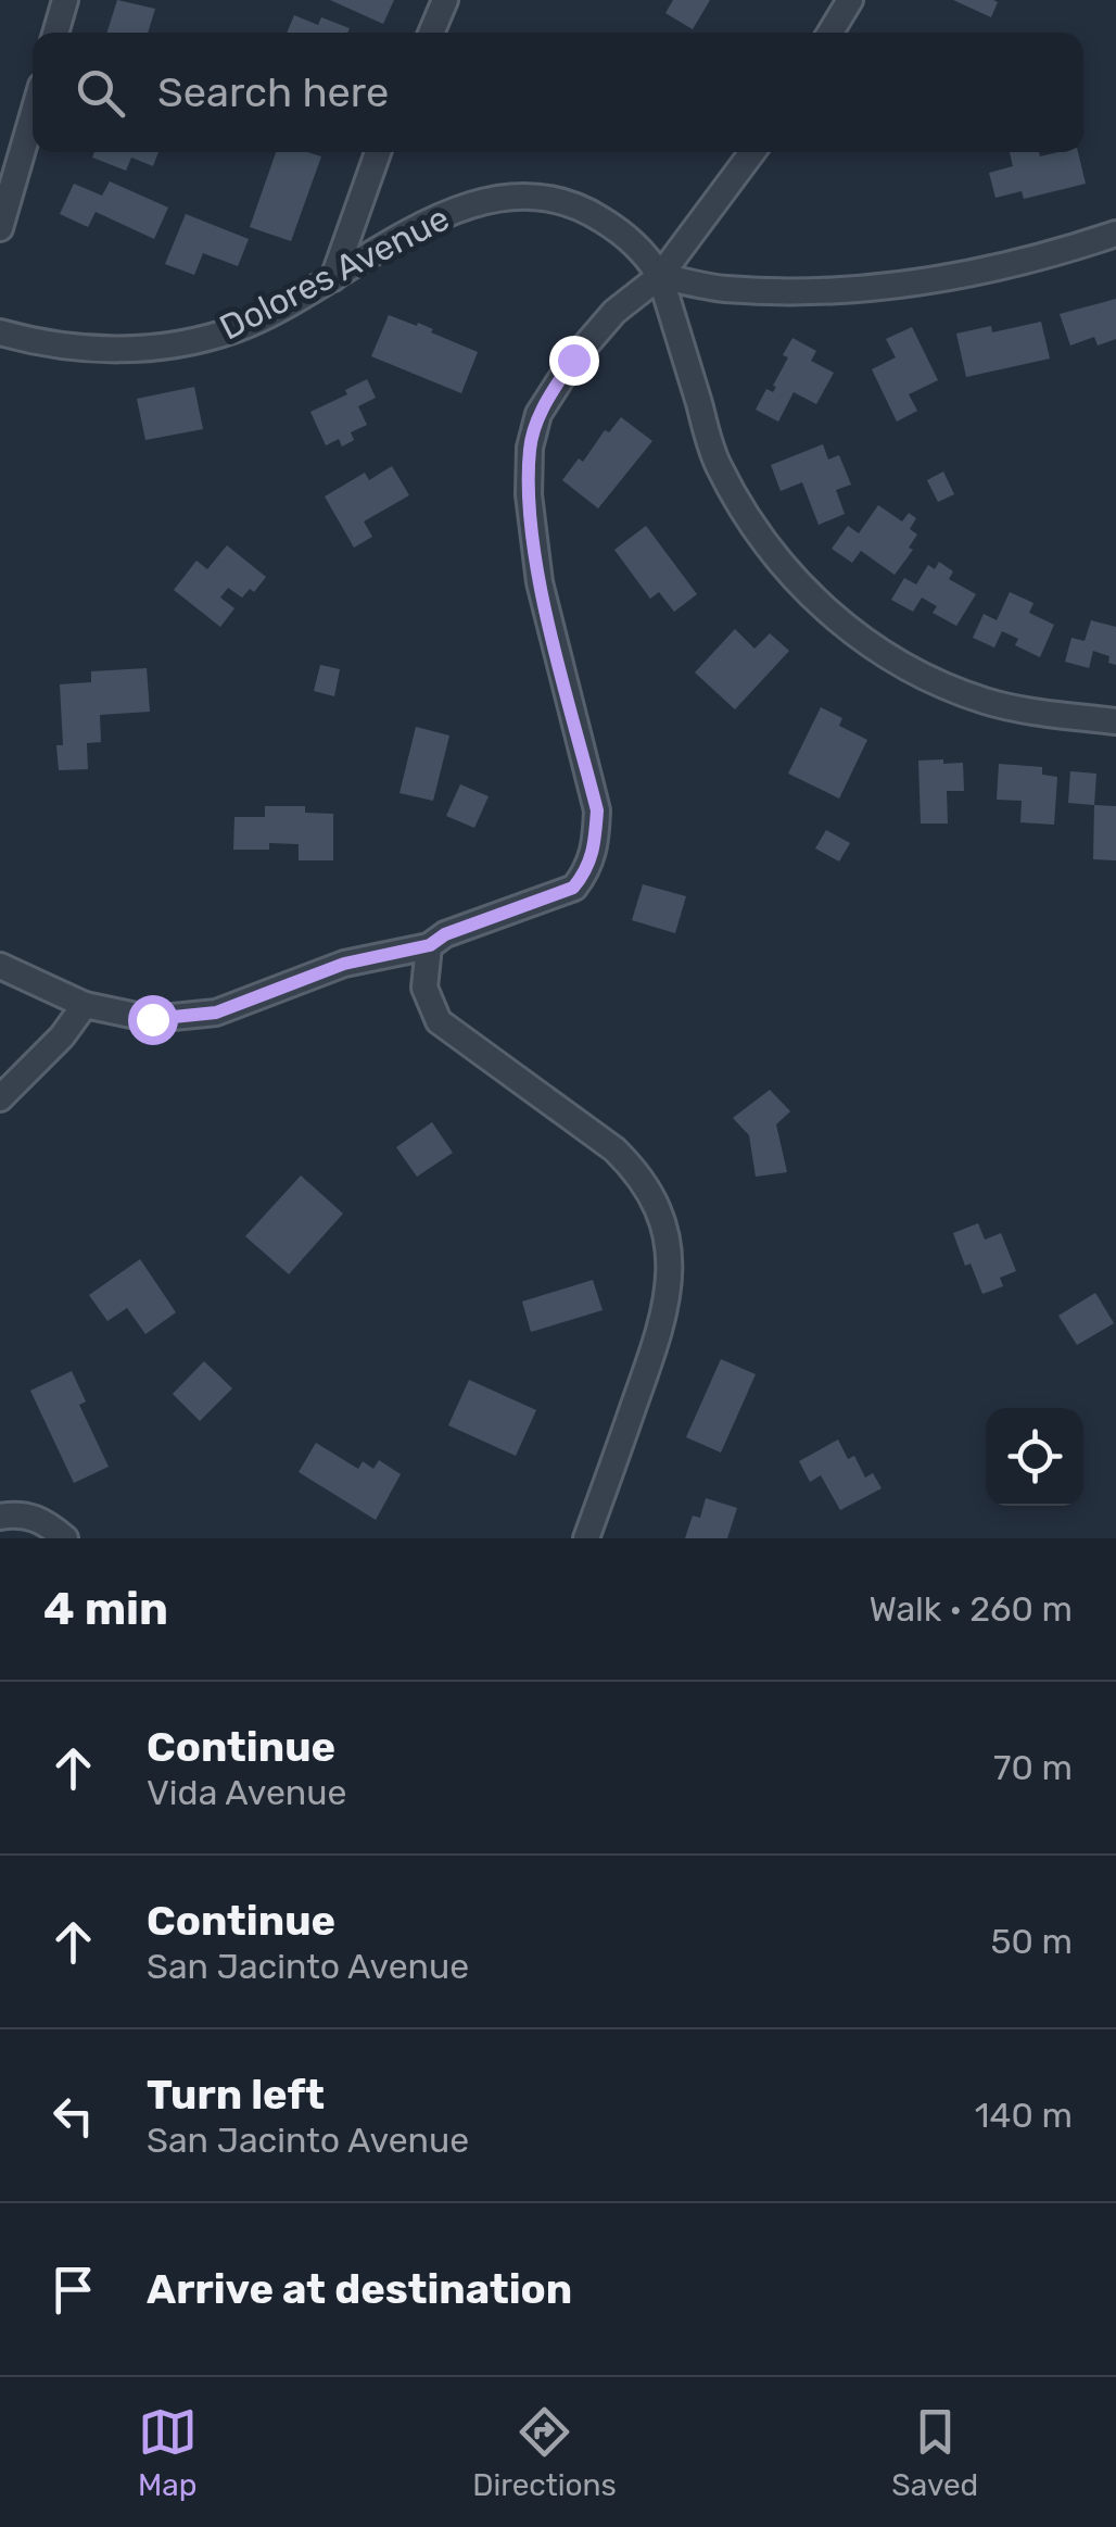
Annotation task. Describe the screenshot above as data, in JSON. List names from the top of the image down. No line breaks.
{"streets":{"street":["Dolores Avenue"]},"page":{"search":"Search here","heading":["4 min","Walk · 260 m"],"list":[["Continue","Vida Avenue","70 m"],["Continue","San Jacinto Avenue","50 m"],["Turn left","San Jacinto Avenue","140 m"],"Arrive at destination"],"nav":["Map","Directions","Saved"]}}
